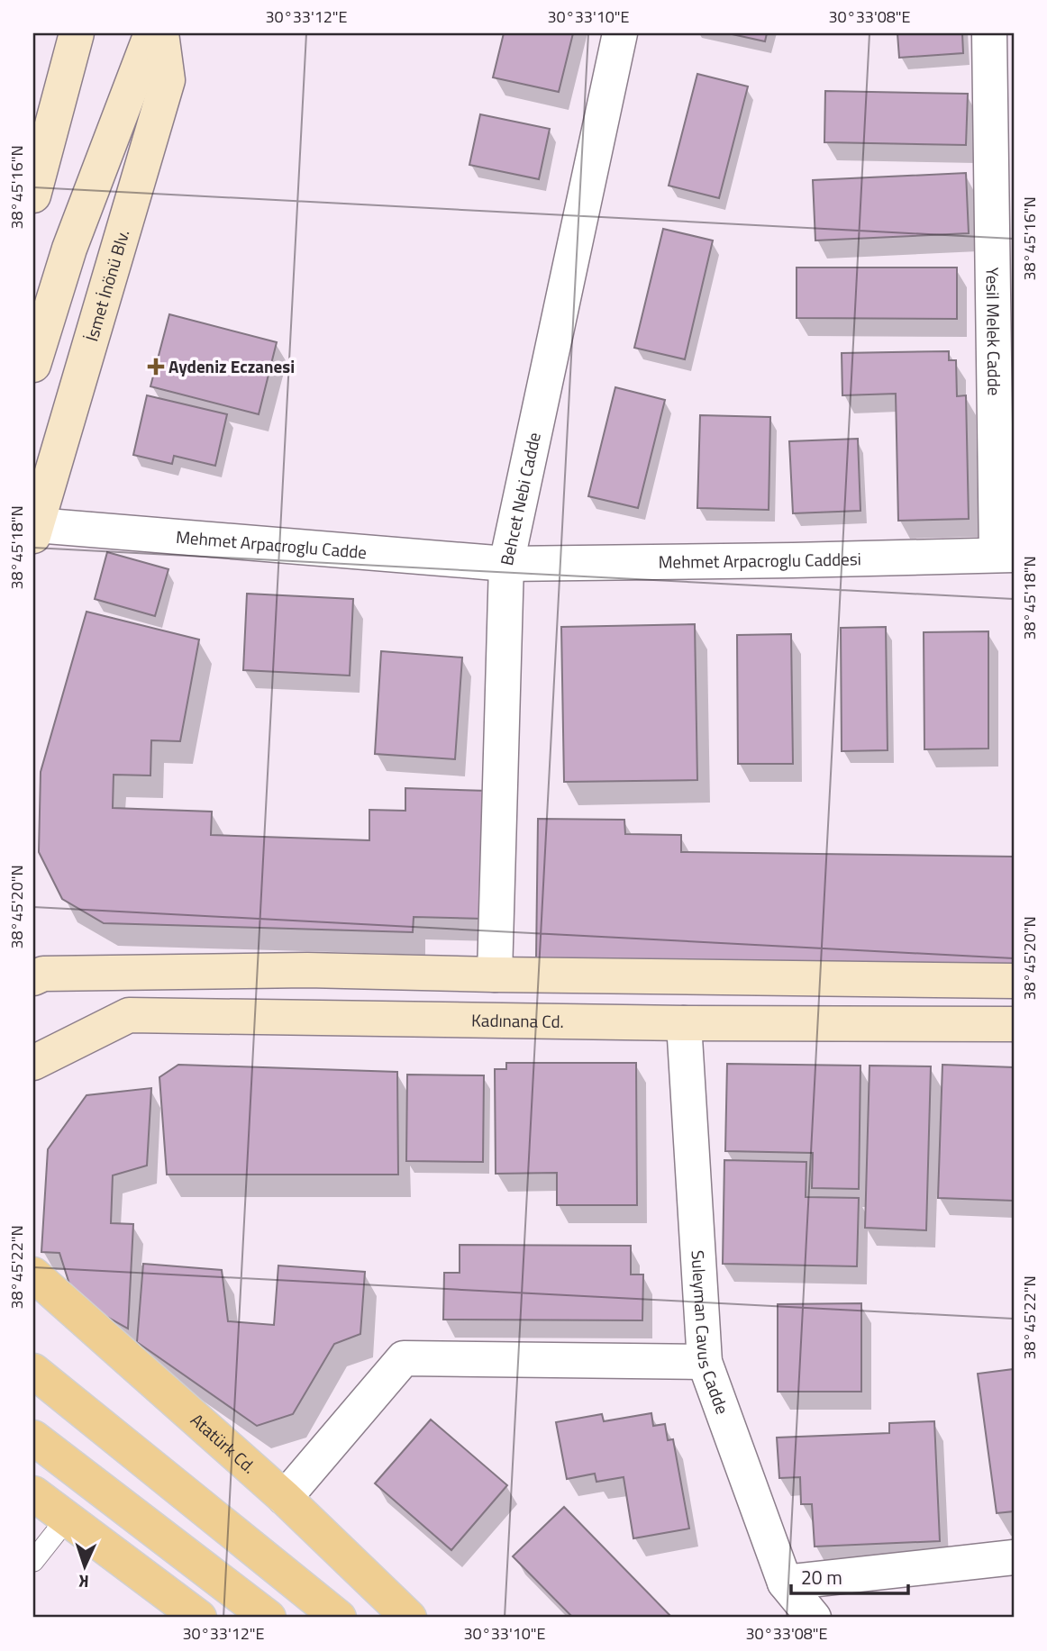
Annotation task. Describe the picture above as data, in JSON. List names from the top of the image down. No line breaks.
{"streets":{"main road":["Atatürk Cd."],"street":["İsmet İnönü Blv.","Yesil Melek Cadde","Behcet Nebi Cadde","Mehmet Arpacroglu Cadde","Mehmet Arpacroglu Caddesi","Kadınana Cd.","Suleyman Cavus Cadde"]},"crossings":[["İsmet İnönü Blv.","Mehmet Arpacroglu Cadde"],["Yesil Melek Cadde","Mehmet Arpacroglu Caddesi"],["Behcet Nebi Cadde","Mehmet Arpacroglu Cadde"],["Behcet Nebi Cadde","Mehmet Arpacroglu Caddesi"],["Mehmet Arpacroglu Cadde","Mehmet Arpacroglu Caddesi"],["Kadınana Cd.","Suleyman Cavus Cadde"]],"places":{"health":["Aydeniz Eczanesi"]},"scale_bar":"20 m","north":"bottom","coordinates":["30°33'12\"E","30°33'10\"E","30°33'08\"E","38°45'16\"N","38°45'18\"N","38°45'20\"N","38°45'22\"N"]}
